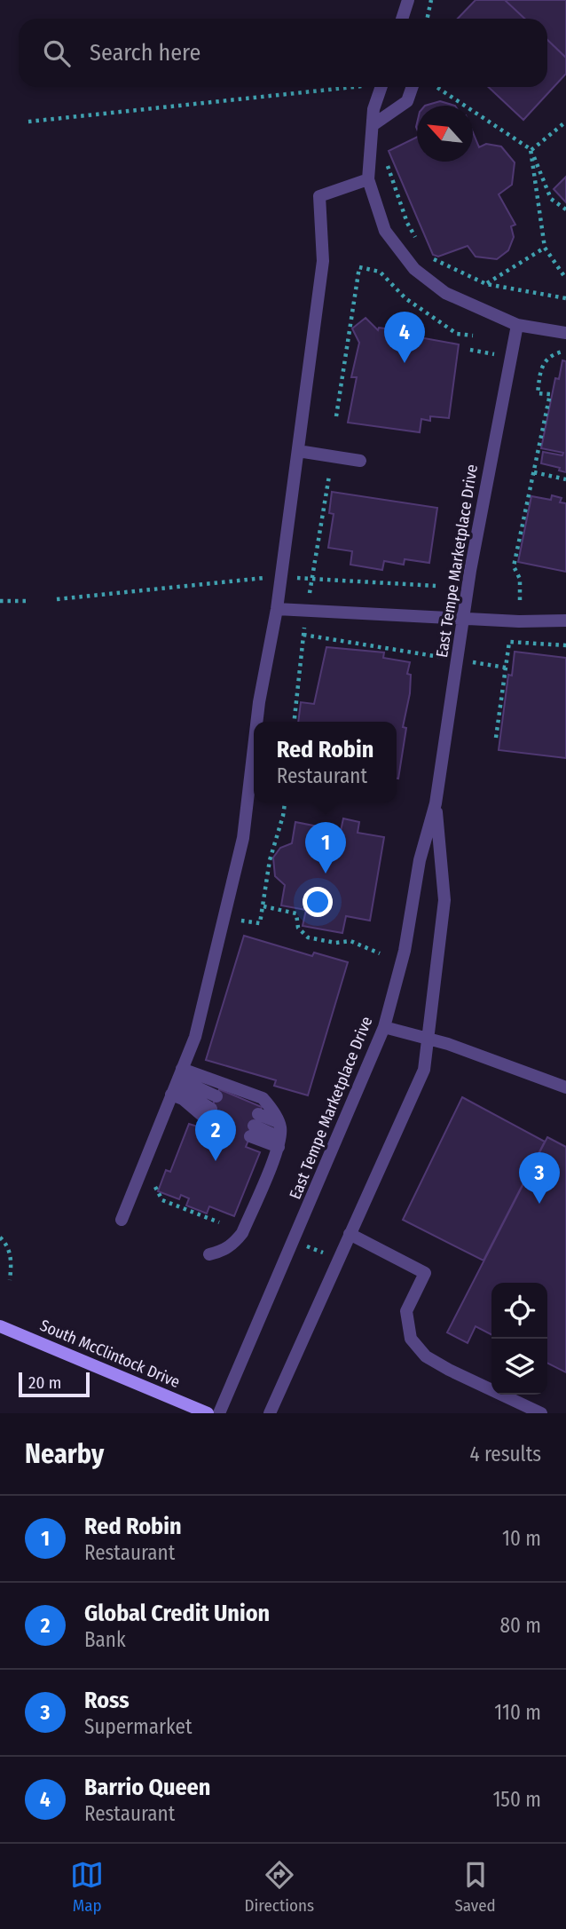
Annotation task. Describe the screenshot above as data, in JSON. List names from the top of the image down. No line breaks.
{"streets":{"main road":["South McClintock Drive"],"lane":["East Tempe Marketplace Drive"]},"scale_bar":"20 m","north":"top left","page":{"search":"Search here","pins":["4","1","2","3"],"popup":["Red Robin","Restaurant"],"scale":"20 m","heading":["Nearby","4 results"],"list":[{"mark":"1","name":"Red Robin","note":"Restaurant","value":"10 m"},{"mark":"2","name":"Global Credit Union","note":"Bank","value":"80 m"},{"mark":"3","name":"Ross","note":"Supermarket","value":"110 m"},{"mark":"4","name":"Barrio Queen","note":"Restaurant","value":"150 m"}],"nav":["Map","Directions","Saved"]}}
